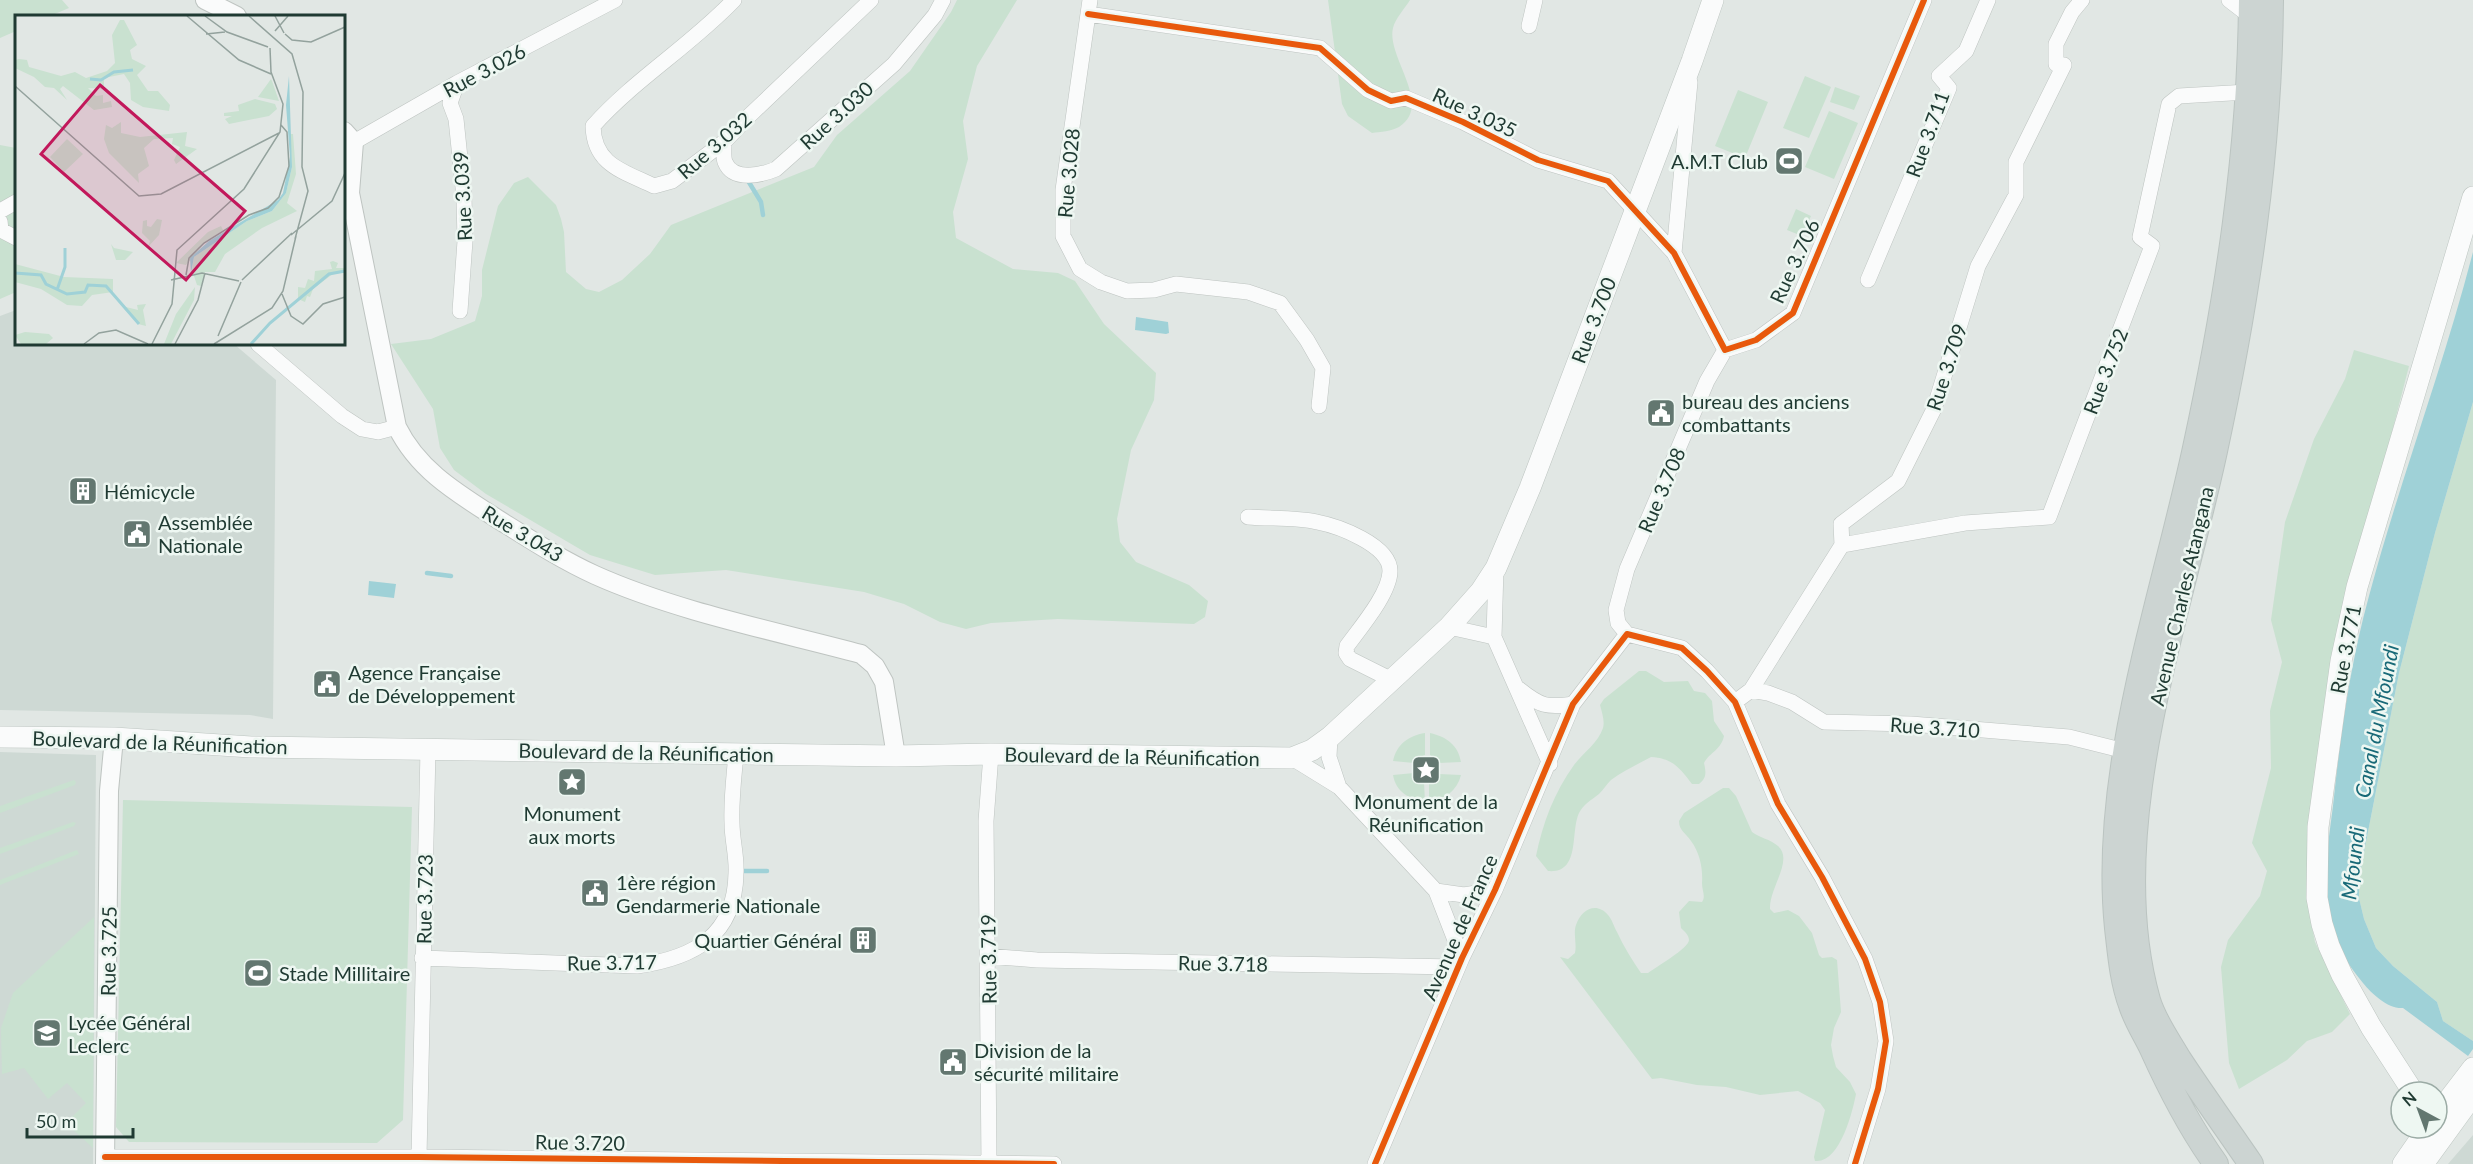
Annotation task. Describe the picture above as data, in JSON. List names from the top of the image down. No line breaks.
{"streets":{"main road":["Rue 3.700","Avenue Charles Atangana","Rue 3.771","Boulevard de la Réunification"],"street":["Rue 3.026","Rue 3.035","Rue 3.030","Rue 3.711","Rue 3.032","Rue 3.028","Rue 3.039","Rue 3.706","Rue 3.709","Rue 3.752","Rue 3.708","Rue 3.043","Rue 3.710","Rue 3.723","Avenue de France","Rue 3.725","Rue 3.719","Rue 3.717","Rue 3.718","Rue 3.720"]},"crossings":[["Rue 3.026","Rue 3.039"],["Rue 3.026","Rue 3.043"],["Rue 3.035","Rue 3.028"],["Rue 3.035","Rue 3.700"],["Rue 3.030","Rue 3.032"],["Rue 3.706","Rue 3.708"],["Rue 3.700","Boulevard de la Réunification"],["Rue 3.709","Rue 3.752"],["Rue 3.709","Rue 3.710"],["Rue 3.752","Avenue Charles Atangana"],["Rue 3.708","Avenue de France"],["Rue 3.043","Boulevard de la Réunification"],["Avenue Charles Atangana","Rue 3.710"],["Boulevard de la Réunification","Rue 3.723"],["Boulevard de la Réunification","Rue 3.725"],["Boulevard de la Réunification","Rue 3.719"],["Boulevard de la Réunification","Rue 3.717"],["Rue 3.723","Rue 3.717"],["Rue 3.723","Rue 3.720"],["Avenue de France","Rue 3.718"],["Rue 3.725","Rue 3.720"],["Rue 3.719","Rue 3.718"],["Rue 3.719","Rue 3.720"]],"water":["Canal du Mfoundi","Mfoundi"],"places":{"sports":["A.M.T Club","Stade Millitaire"],"public building":["bureau des anciens combattants","Assemblée Nationale","Agence Française de Développement","1ère région Gendarmerie Nationale","Division de la sécurité militaire"],"building":["Hémicycle","Quartier Général"],"place":["Monument de la Réunification","Monument aux morts"],"school or university":["Lycée Général Leclerc"]},"scale_bar":"50 m","north":"top left"}
